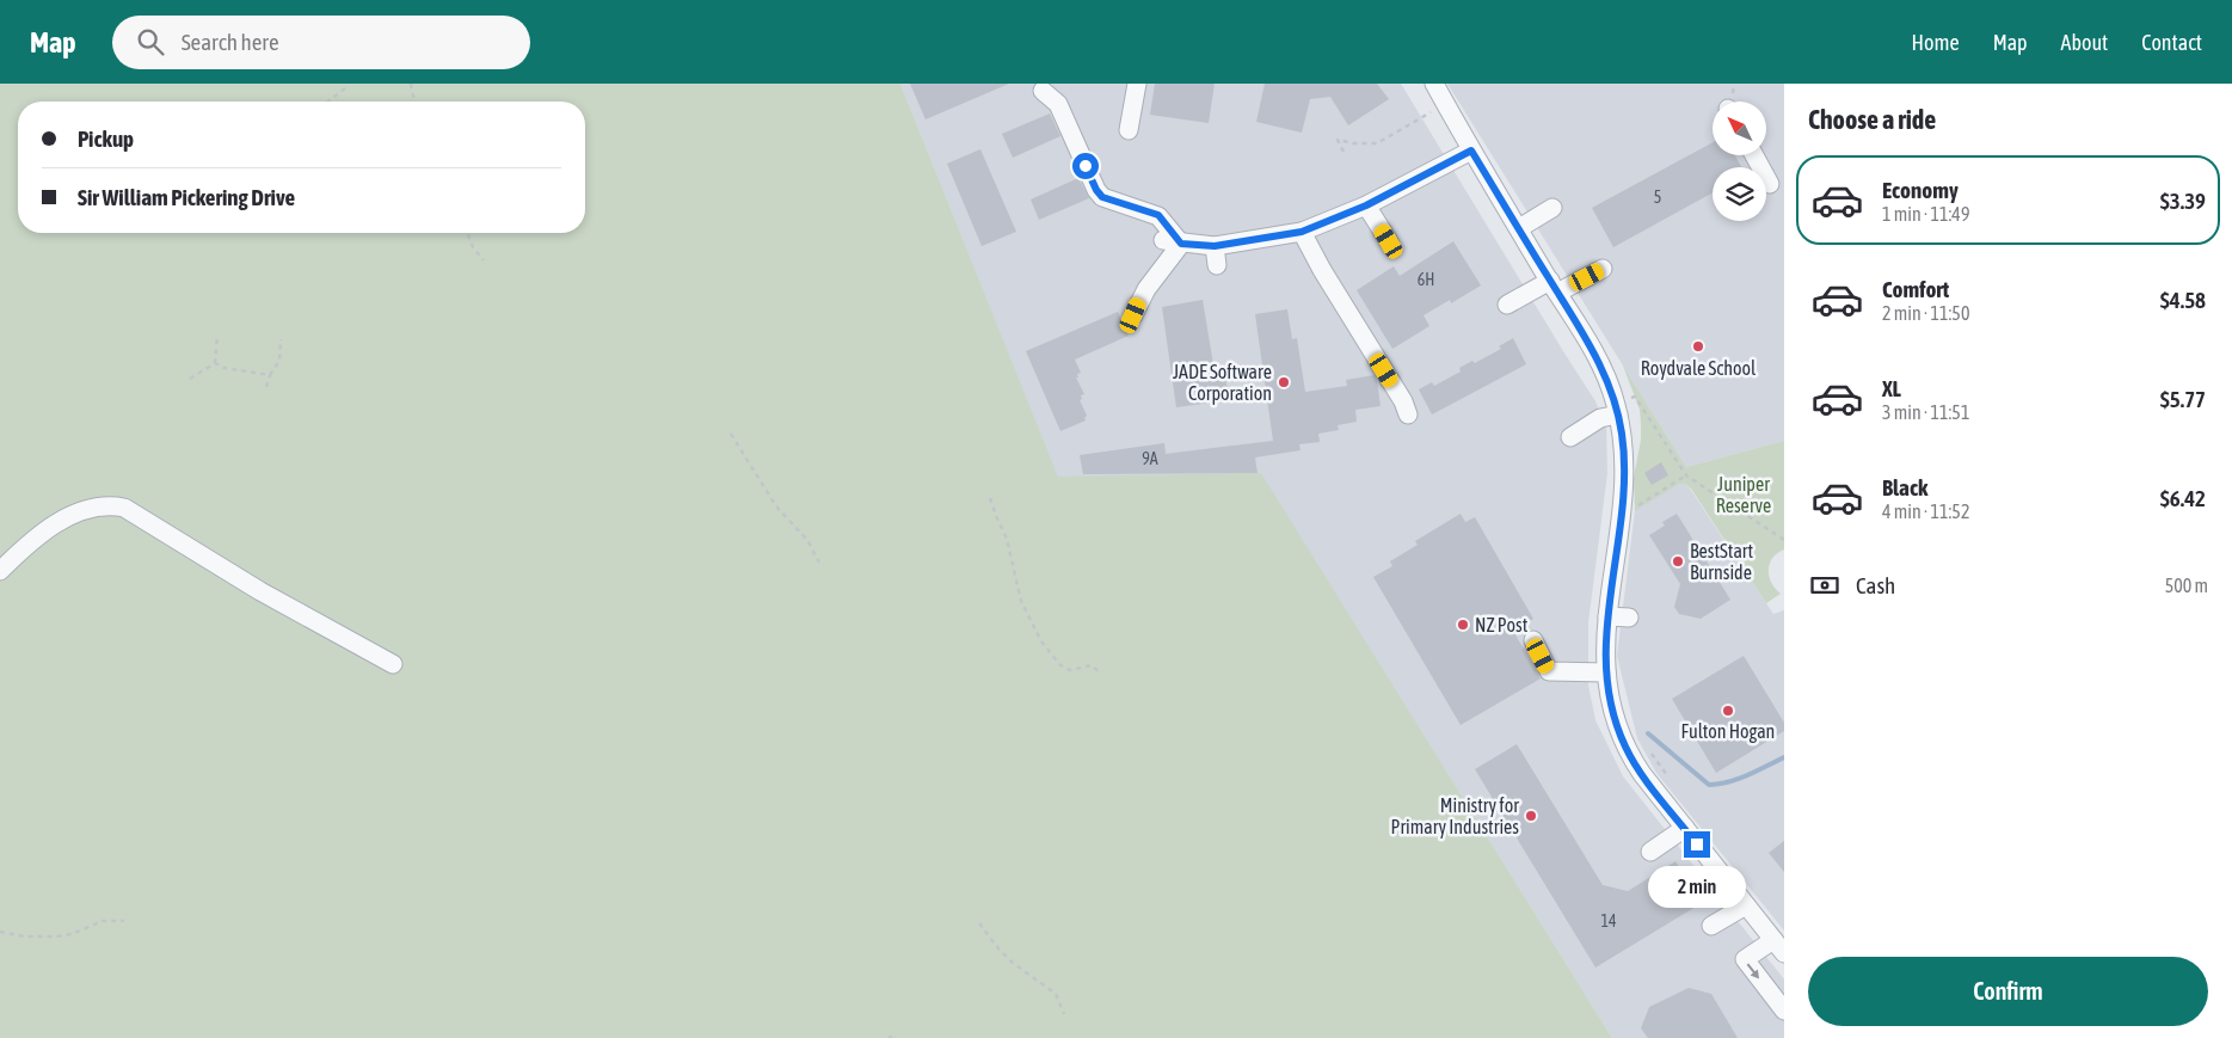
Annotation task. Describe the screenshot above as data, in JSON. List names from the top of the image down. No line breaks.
{"parks":["Juniper Reserve"],"places":["Roydvale School","JADE Software Corporation","BestStart Burnside","NZ Post","Fulton Hogan","Ministry for Primary Industries"],"house_numbers":["5","6H","9A","14"],"north":"top left","page":{"header":"Map","search":"Search here","nav":["Home","Map","About","Contact"],"heading":"Choose a ride","banner":["Pickup","Sir William Pickering Drive"],"list":[{"name":"Economy","note":"1 min · 11:49","value":"$3.39"},{"name":"Comfort","note":"2 min · 11:50","value":"$4.58"},{"name":"XL","note":"3 min · 11:51","value":"$5.77"},{"name":"Black","note":"4 min · 11:52","value":"$6.42"}],"pay":["Cash","500 m"],"bubble":"2 min","buttons":"Confirm"}}
